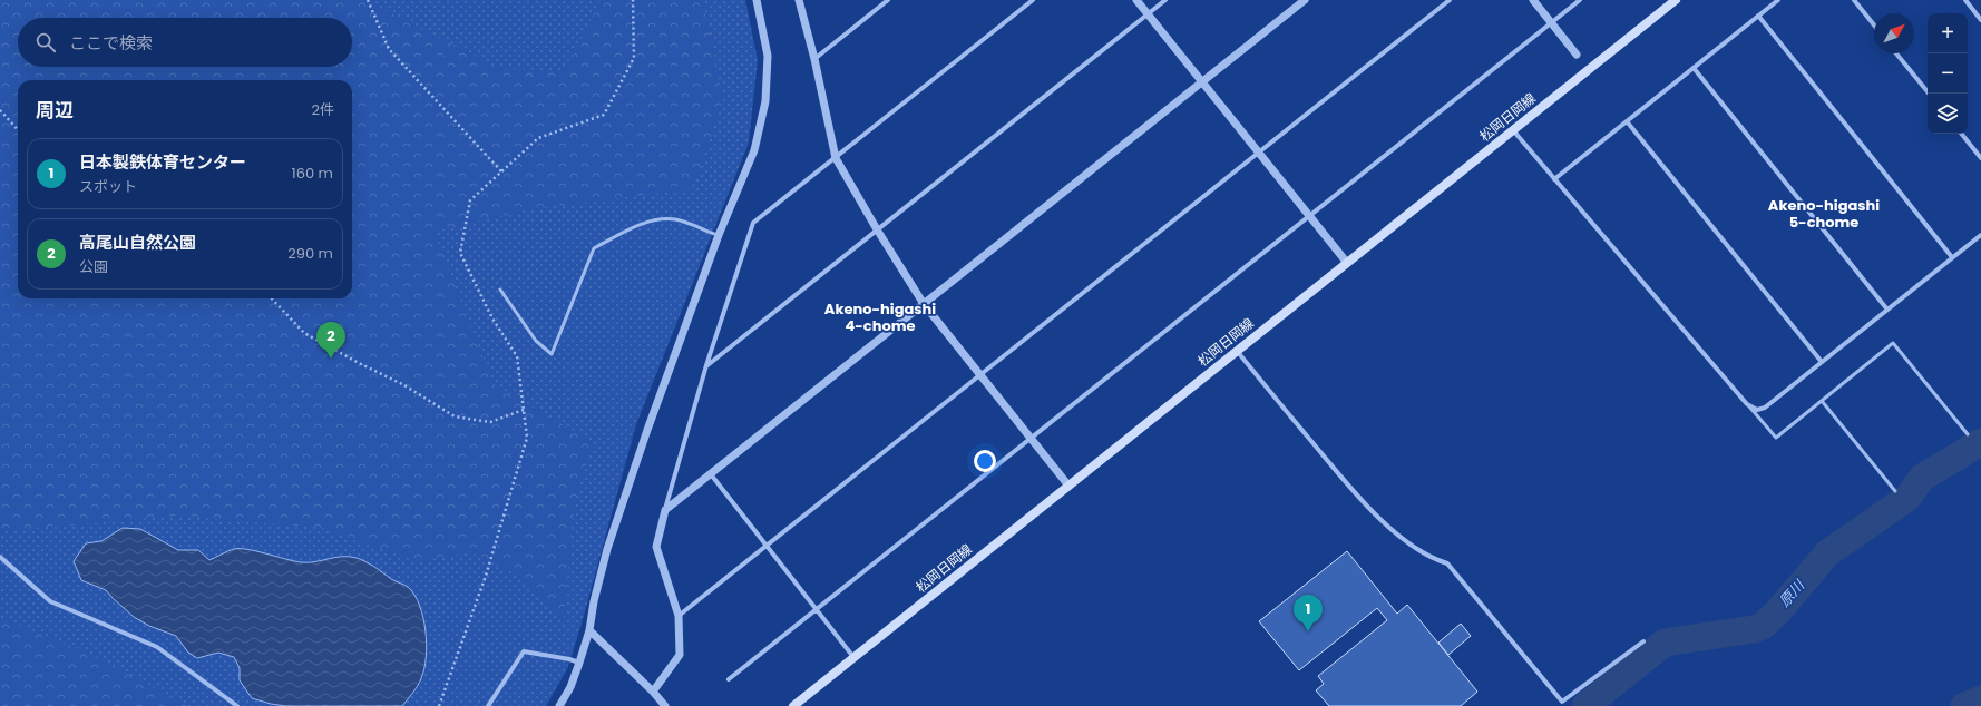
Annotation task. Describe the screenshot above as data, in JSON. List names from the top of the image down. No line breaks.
{"streets":{"main road":["松岡日岡線"]},"districts":["Akeno-higashi 5-chome","Akeno-higashi 4-chome"],"water":["原川"],"north":"top right","page":{"map_buttons":["+","−"],"search":"ここで検索","heading":["周辺","2件"],"list":[{"mark":"1","name":"日本製鉄体育センター","note":"スポット","value":"160 m"},{"mark":"2","name":"高尾山自然公園","note":"公園","value":"290 m"}],"pins":["2","1"]}}
